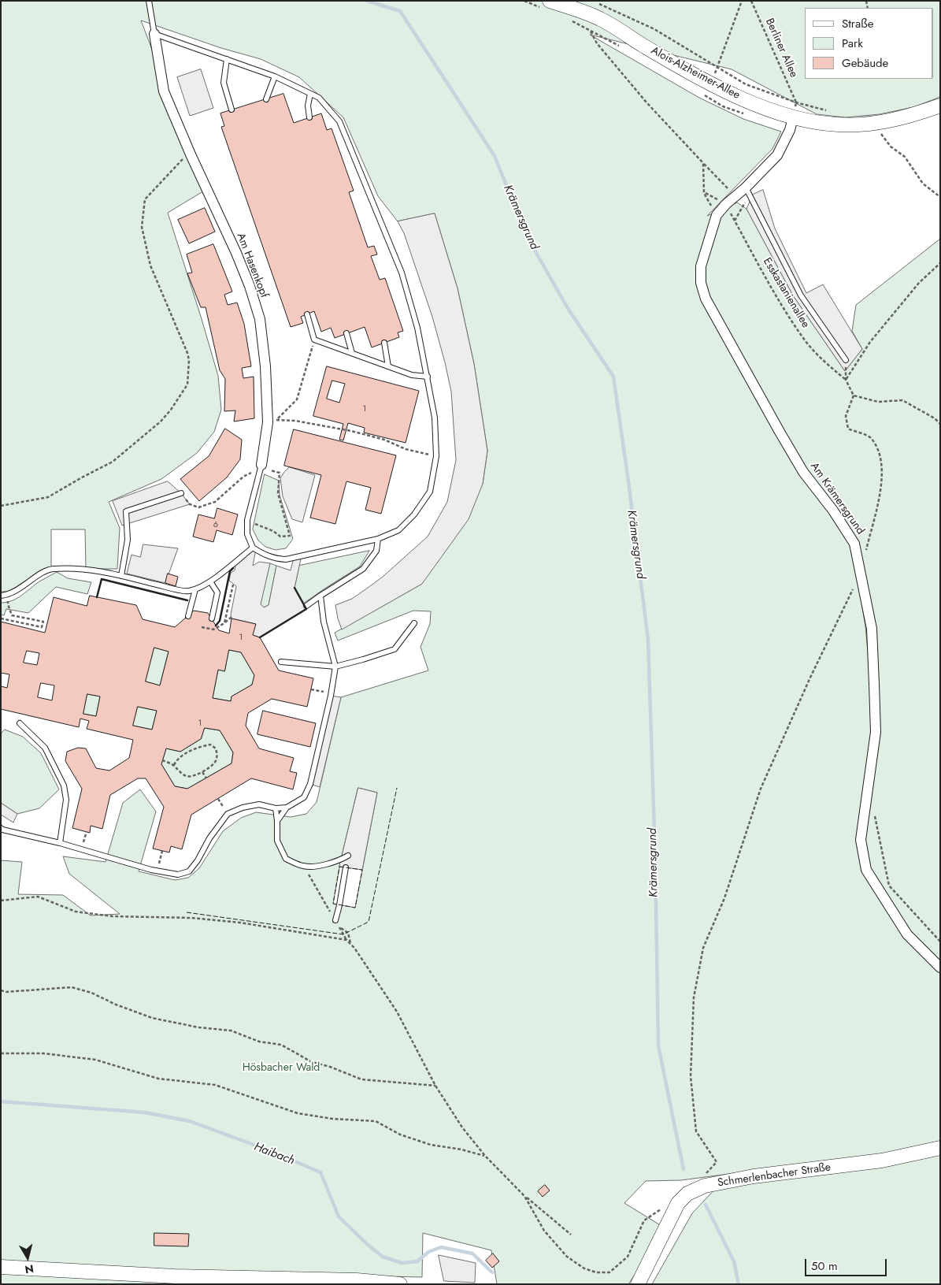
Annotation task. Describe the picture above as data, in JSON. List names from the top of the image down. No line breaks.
{"streets":{"street":["Alois-Alzheimer-Allee","Am Hasenkopf","Am Krämersgrund","Schmerlenbacher Straße"],"path":["Berliner Allee","Esskastanienallee"]},"crossings":[["Alois-Alzheimer-Allee","Am Krämersgrund"],["Esskastanienallee","Am Krämersgrund"]],"water":["Krämersgrund","Haibach"],"parks":["Hösbacher Wald"],"house_numbers":["1","6","1","1"],"legend":["Straße","Park","Gebäude"],"scale_bar":"50 m","north":"bottom"}
